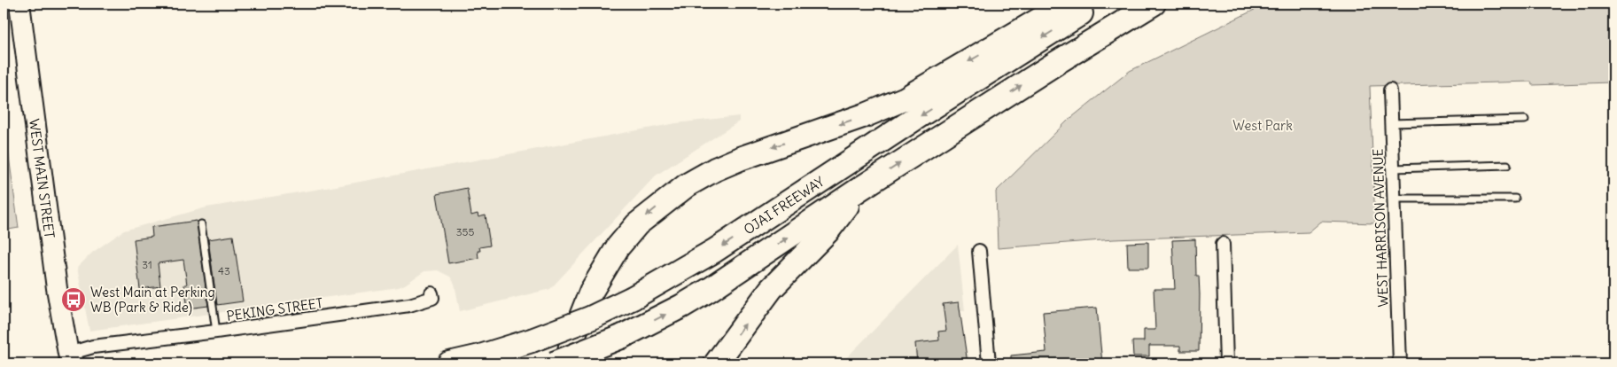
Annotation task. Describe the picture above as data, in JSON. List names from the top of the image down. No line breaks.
{"streets":{"highway":["OJAI FREEWAY"],"main road":["WEST MAIN STREET"],"street":["WEST HARRISON AVENUE","PEKING STREET"]},"crossings":[["WEST MAIN STREET","PEKING STREET"]],"parks":["West Park"],"places":{"bus stop":["West Main at Perking WB (Park & Ride)"]},"house_numbers":["355","31","43"]}
